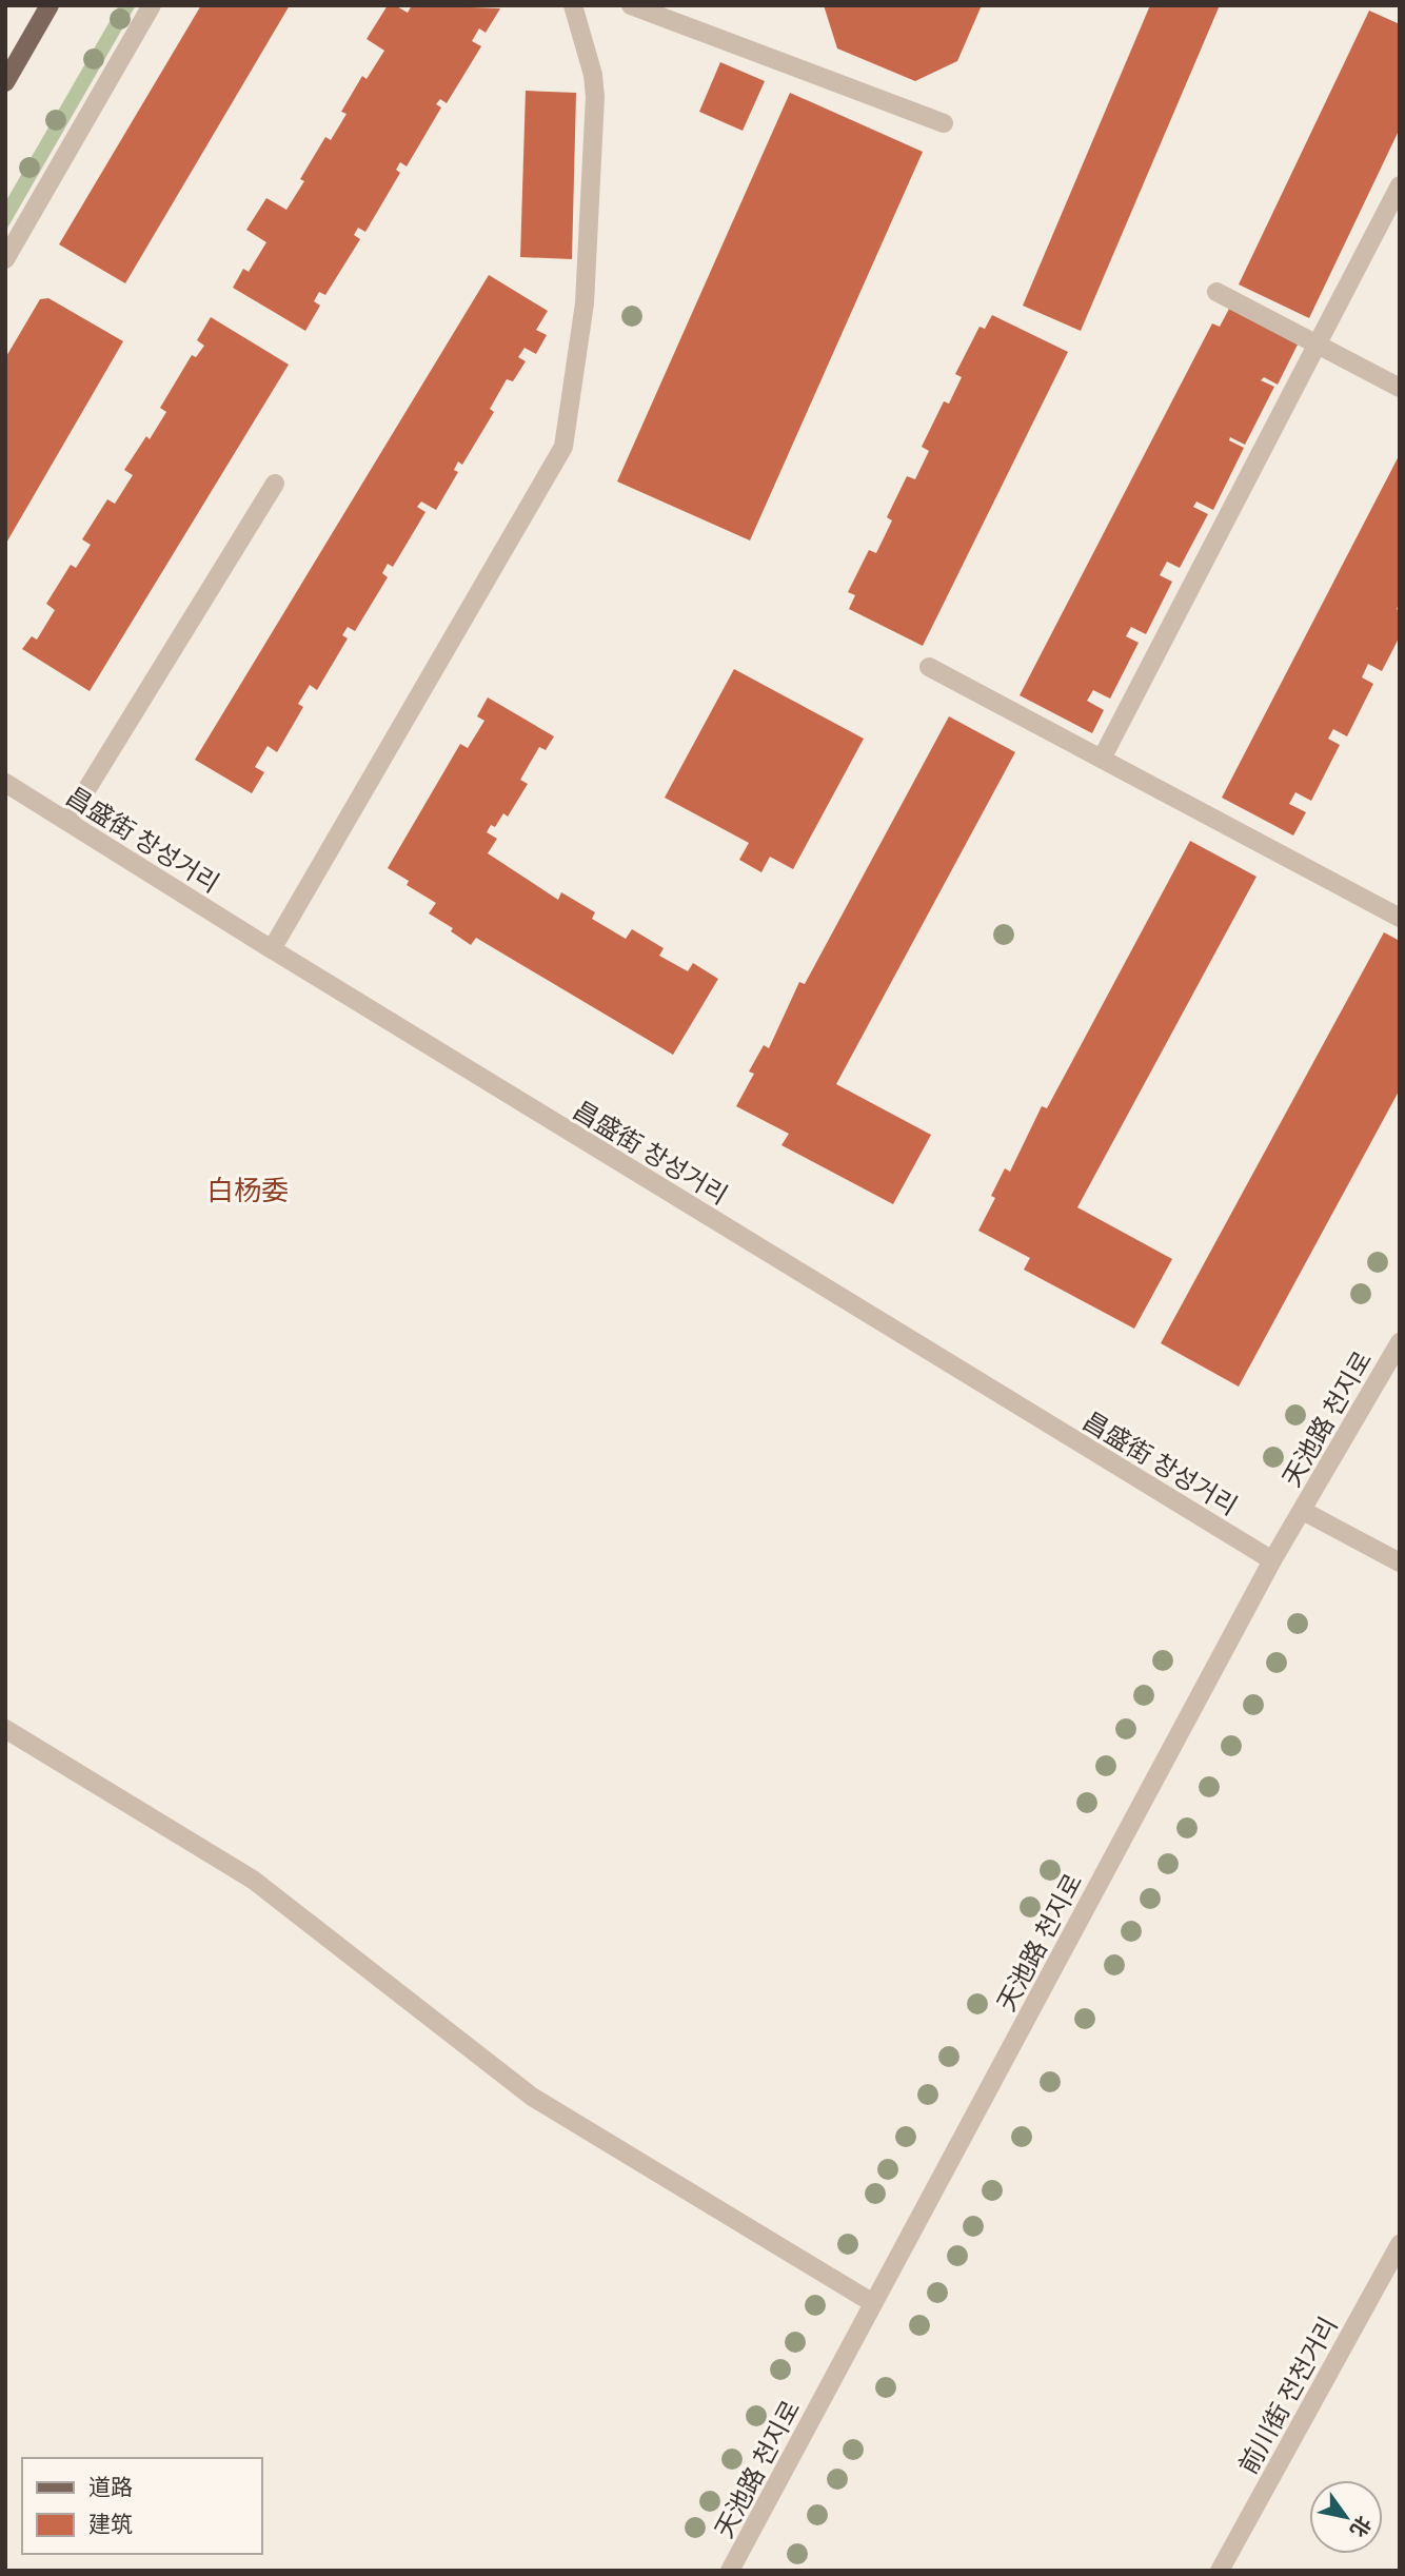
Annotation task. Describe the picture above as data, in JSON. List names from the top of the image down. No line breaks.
{"streets":{"street":["昌盛街 창성거리","天池路 천지로","前川街 전천거리"]},"crossings":[["昌盛街 창성거리","天池路 천지로"]],"districts":["白杨委"],"legend":["道路","建筑"],"north":"bottom right"}
